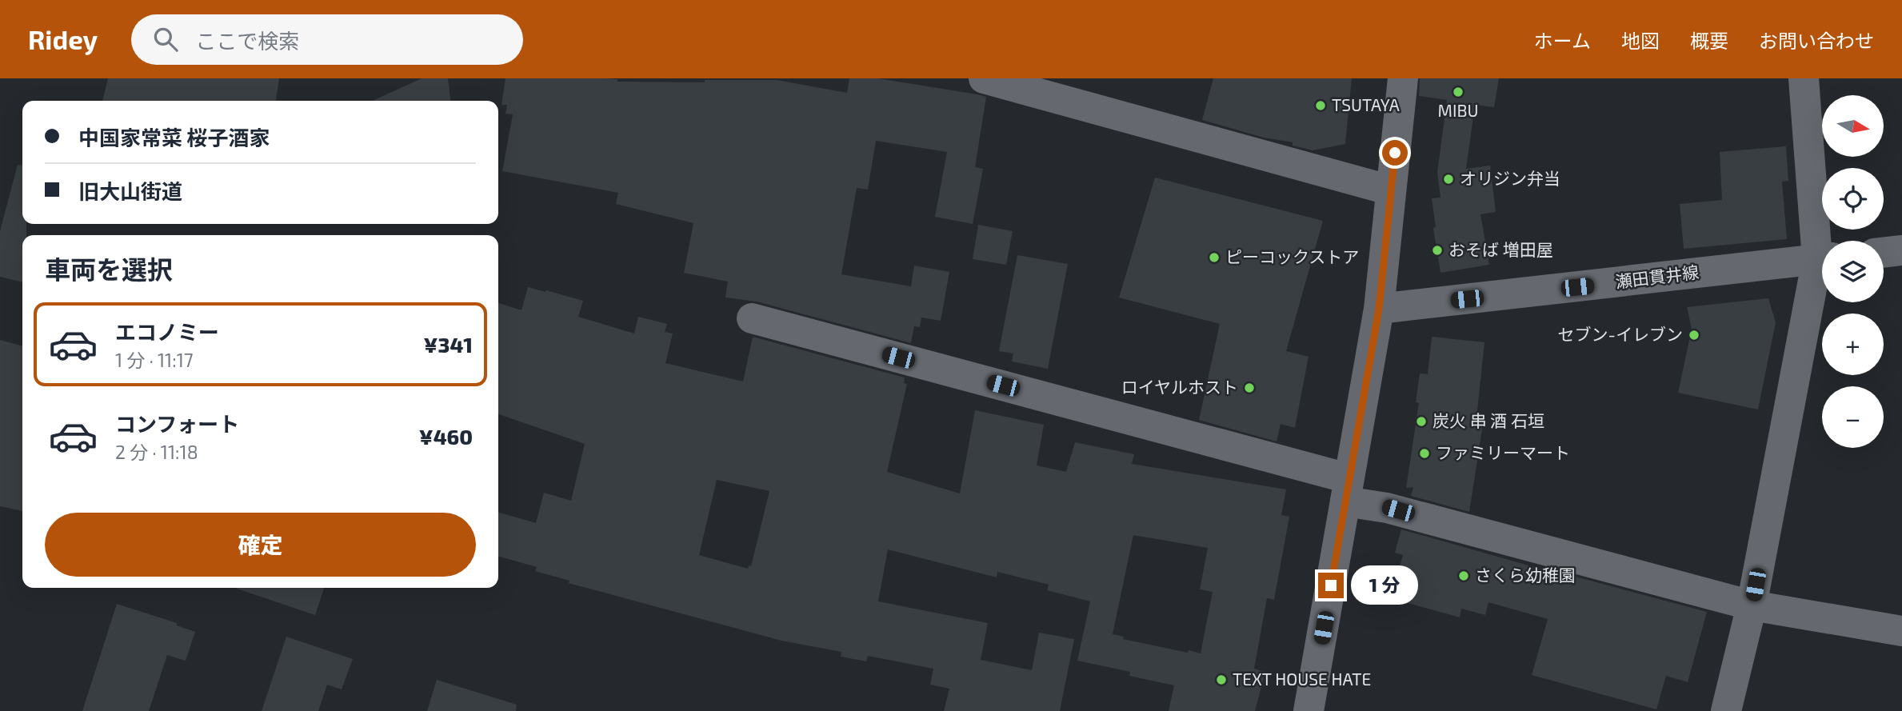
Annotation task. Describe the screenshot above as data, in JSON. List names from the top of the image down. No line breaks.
{"streets":{"street":["瀬田貫井線"]},"places":["MIBU","TSUTAYA","オリジン弁当","おそば 増田屋","ピーコックストア","セブン-イレブン","ロイヤルホスト","炭火 串 酒 石垣","ファミリーマート","さくら幼稚園","TEXT HOUSE HATE"],"north":"right","page":{"header":"Ridey","search":"ここで検索","nav":["ホーム","地図","概要","お問い合わせ"],"map_buttons":["+","−"],"banner":["中国家常菜 桜子酒家","旧大山街道"],"heading":"車両を選択","list":[{"name":"エコノミー","note":"1 分 · 11:17","value":"¥341"},{"name":"コンフォート","note":"2 分 · 11:18","value":"¥460"}],"buttons":"確定","bubble":"1 分"}}
